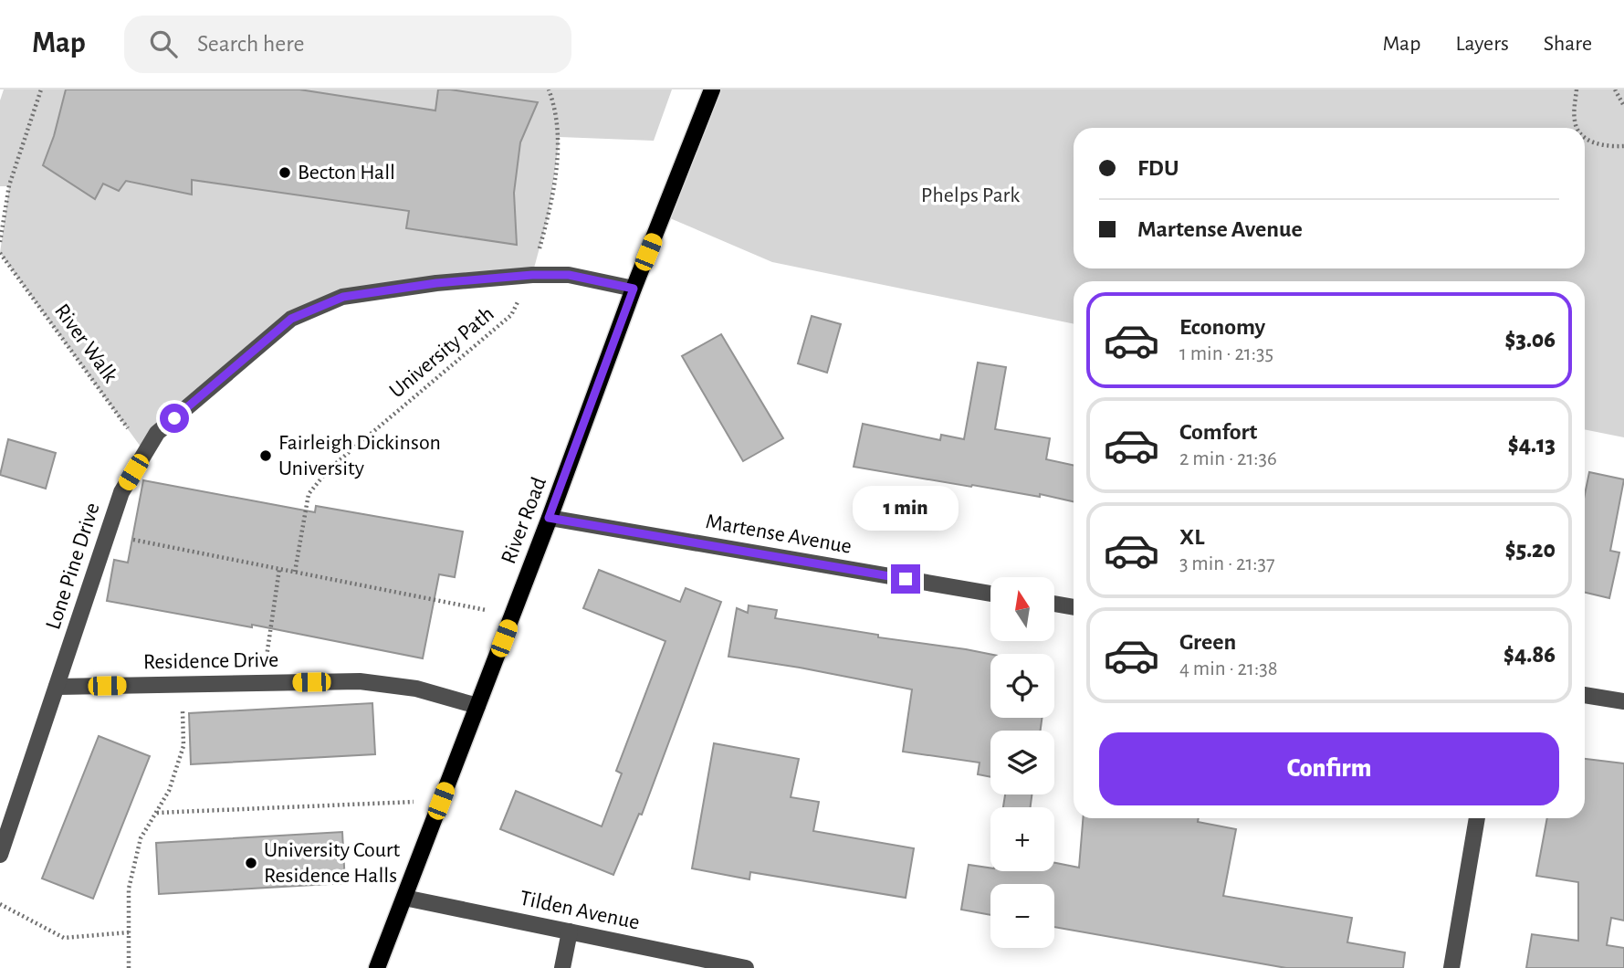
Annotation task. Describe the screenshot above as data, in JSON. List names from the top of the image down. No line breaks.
{"streets":{"main road":["River Road"],"street":["Martense Avenue","Lone Pine Drive","Residence Drive","Tilden Avenue"],"path":["River Walk","University Path"]},"crossings":[["River Walk","Lone Pine Drive"],["University Path","Lone Pine Drive"],["River Road","Martense Avenue"],["River Road","Lone Pine Drive"],["River Road","Residence Drive"],["River Road","Tilden Avenue"],["Lone Pine Drive","Residence Drive"]],"parks":["Phelps Park"],"places":["Becton Hall","Fairleigh Dickinson University","University Court Residence Halls"],"north":"top","page":{"header":"Map","search":"Search here","nav":["Map","Layers","Share"],"banner":["FDU","Martense Avenue"],"list":[{"name":"Economy","note":"1 min · 21:35","value":"$3.06"},{"name":"Comfort","note":"2 min · 21:36","value":"$4.13"},{"name":"XL","note":"3 min · 21:37","value":"$5.20"},{"name":"Green","note":"4 min · 21:38","value":"$4.86"}],"bubble":"1 min","map_buttons":["+","−"],"buttons":"Confirm"}}
